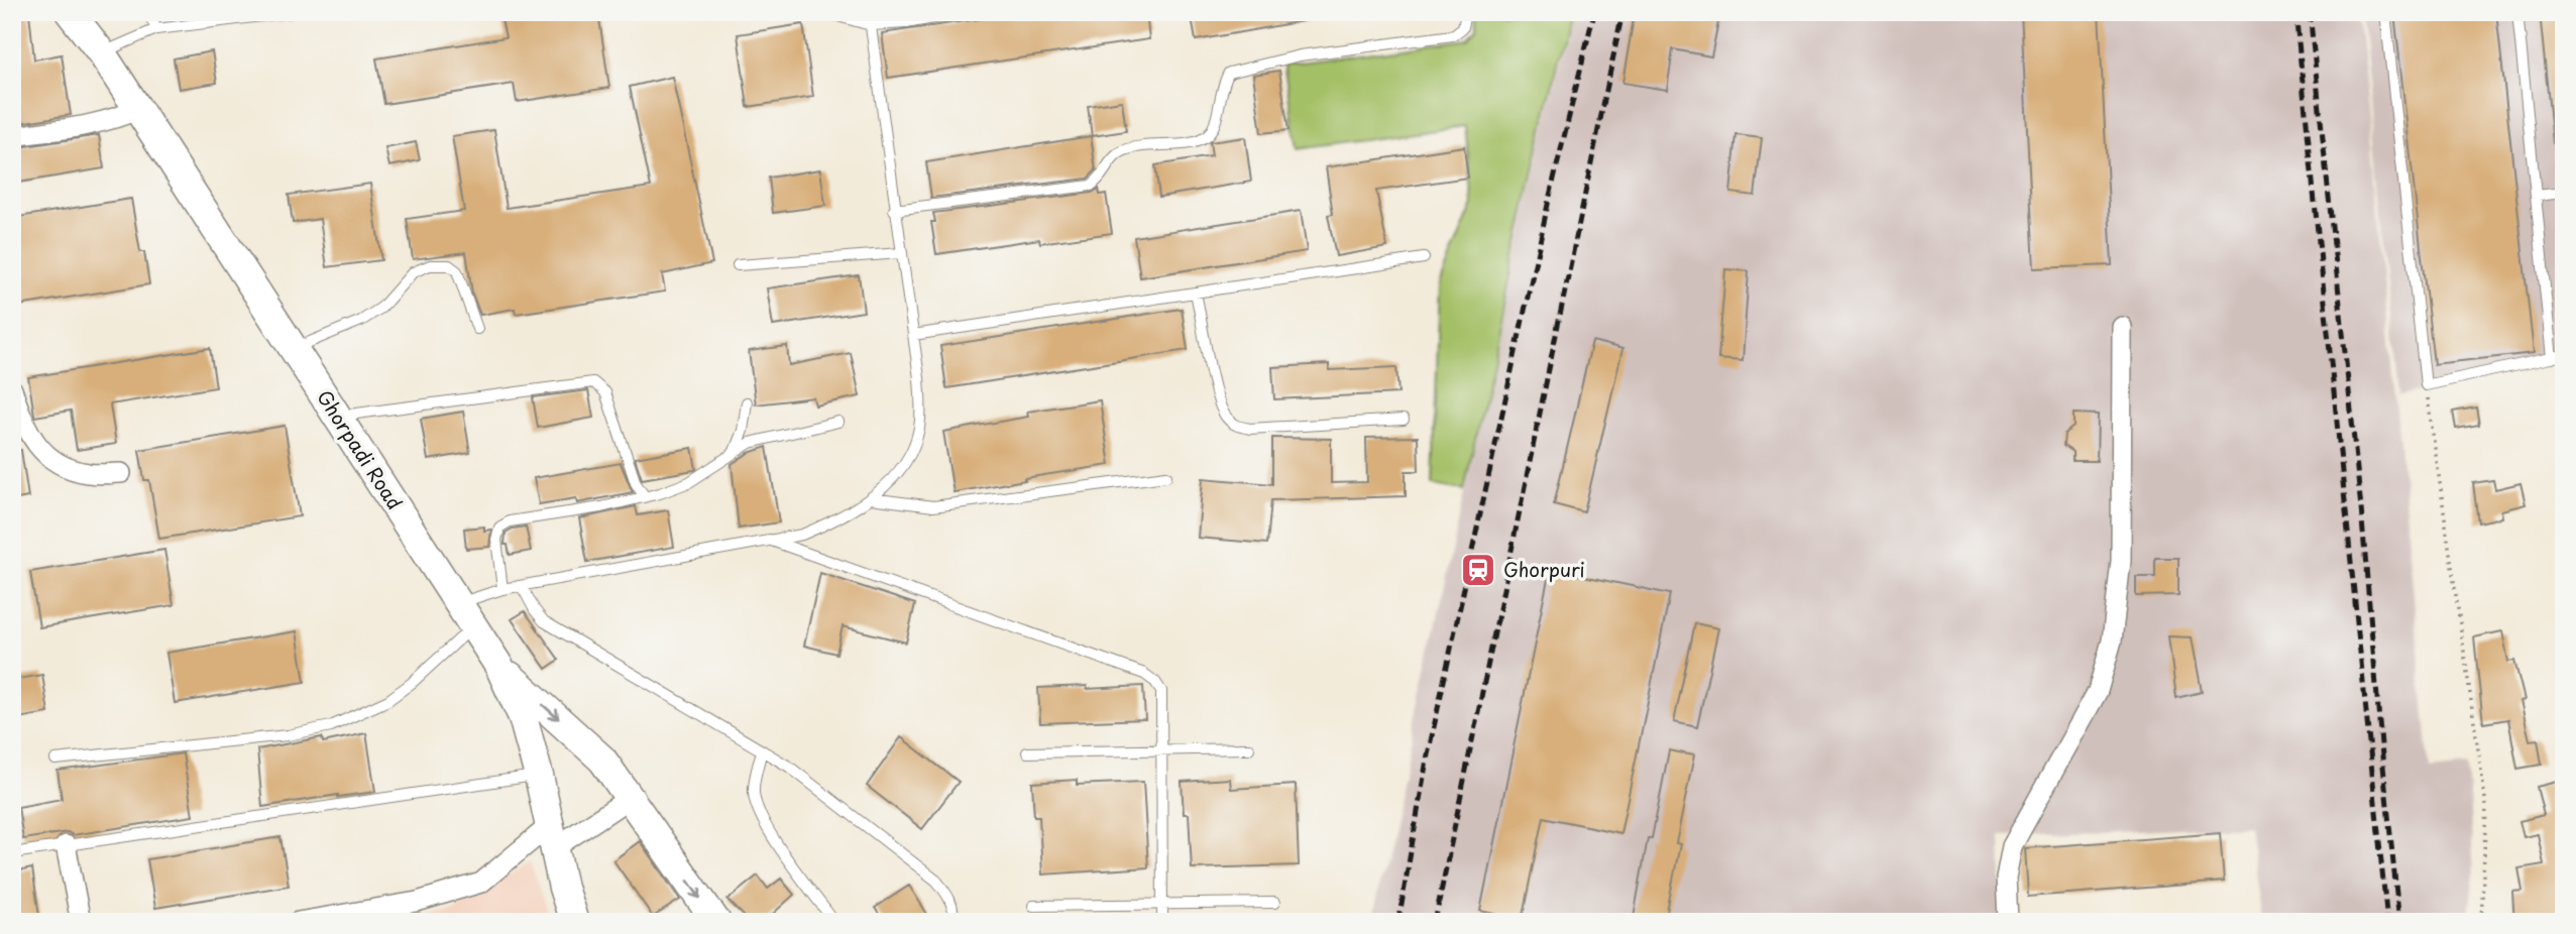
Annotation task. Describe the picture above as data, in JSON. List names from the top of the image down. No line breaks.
{"streets":{"main road":["Ghorpadi Road"]},"places":{"station":["Ghorpuri"]}}
